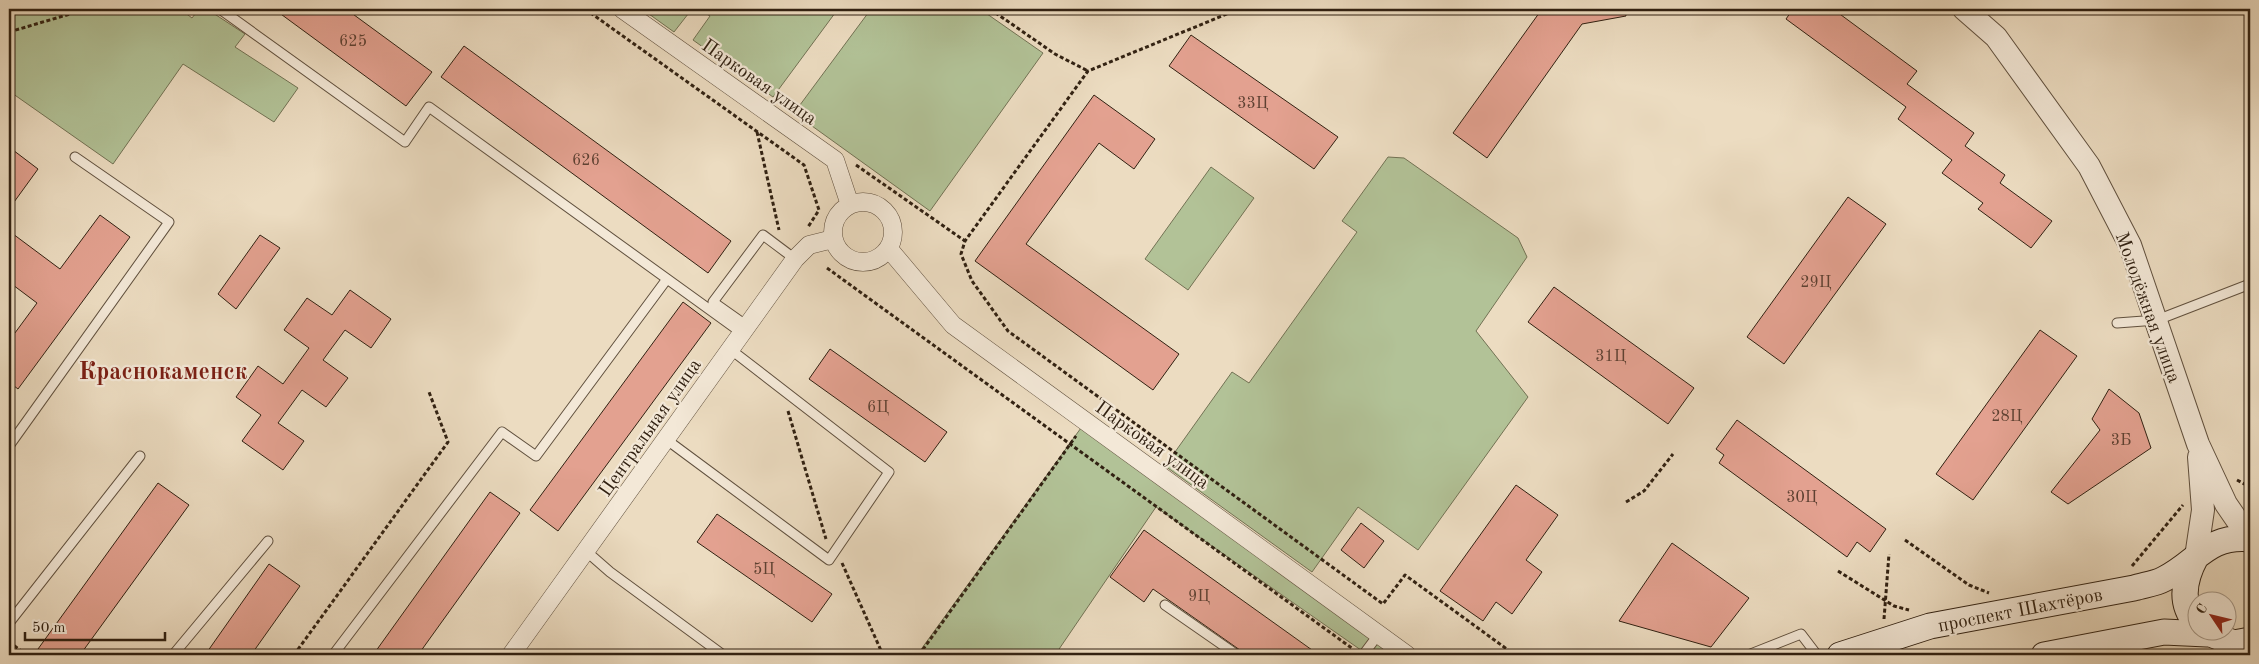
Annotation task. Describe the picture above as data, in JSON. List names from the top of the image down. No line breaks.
{"streets":{"main road":["проспект Шахтёров"],"street":["Парковая улица","Молодёжная улица","Центральная улица"]},"crossings":[["Парковая улица","Центральная улица"],["Молодёжная улица","проспект Шахтёров"]],"districts":["Краснокаменск"],"house_numbers":["625","33Ц","626","29Ц","31Ц","6Ц","28Ц","3Б","30Ц","5Ц","9Ц"],"scale_bar":"50 m","north":"top left"}
